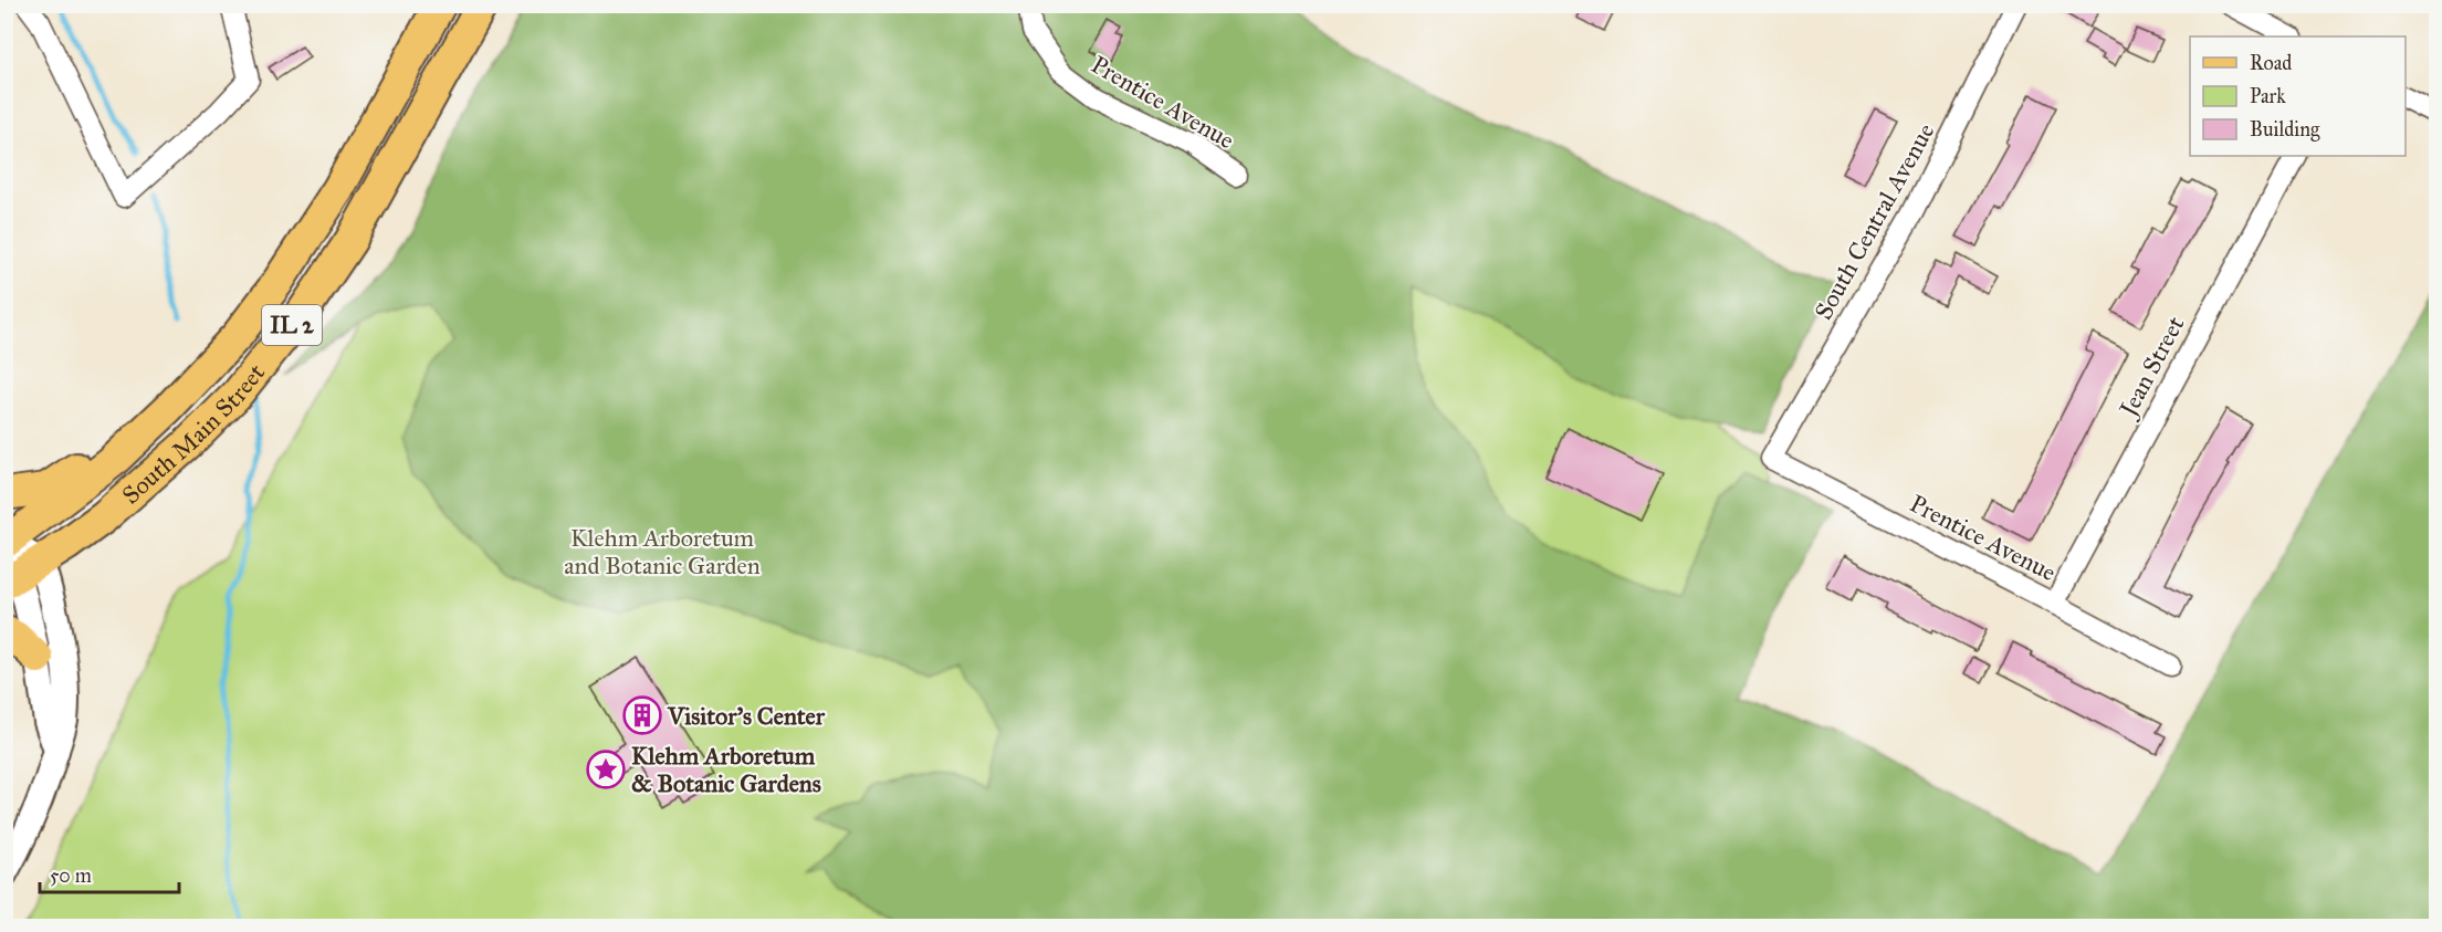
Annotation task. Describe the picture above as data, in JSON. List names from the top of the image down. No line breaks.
{"streets":{"main road":["IL 2","South Main Street"],"street":["Prentice Avenue","South Central Avenue","Jean Street"]},"crossings":[["Prentice Avenue","South Central Avenue"],["Prentice Avenue","Jean Street"]],"parks":["Klehm Arboretum and Botanic Garden"],"places":{"building":["Visitor's Center"],"place":["Klehm Arboretum & Botanic Gardens"]},"legend":["Road","Park","Building"],"scale_bar":"50 m"}
